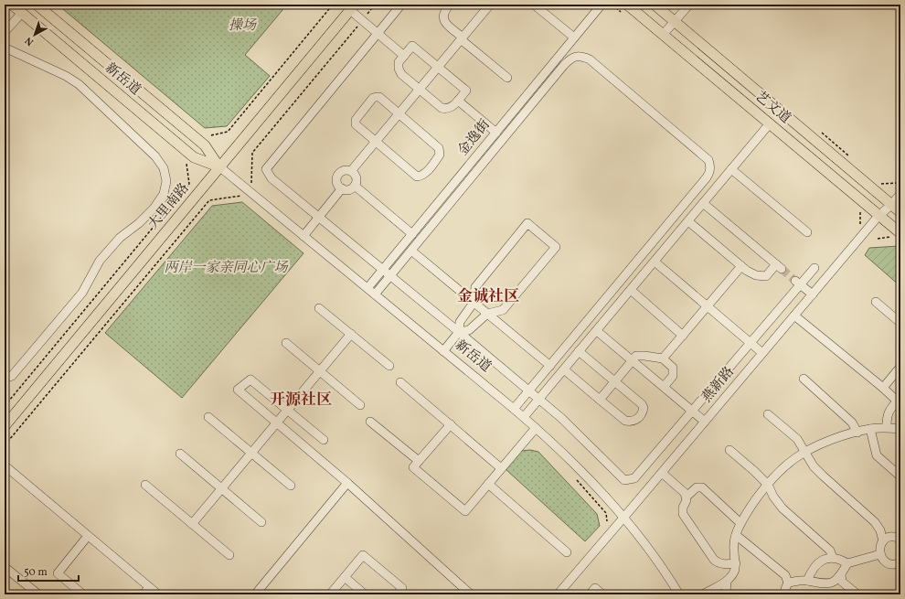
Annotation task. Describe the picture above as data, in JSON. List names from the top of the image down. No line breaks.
{"streets":{"main road":["新岳道","艺文道","大里南路"],"street":["金逸街","燕新路"]},"crossings":[["新岳道","金逸街"],["新岳道","大里南路"],["新岳道","燕新路"],["艺文道","燕新路"]],"districts":["金诚社区","开源社区"],"parks":["操场","两岸一家亲同心广场"],"scale_bar":"50 m","north":"bottom left"}
